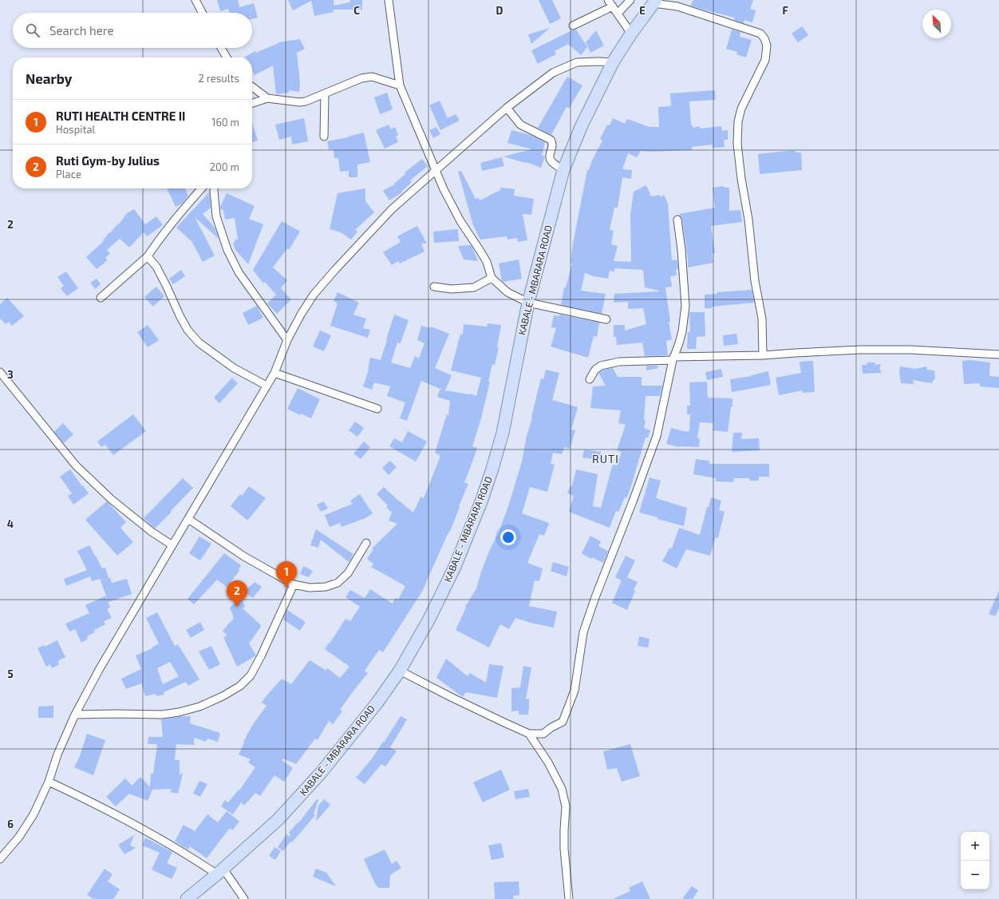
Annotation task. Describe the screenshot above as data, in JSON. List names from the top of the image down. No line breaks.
{"streets":{"main road":["KABALE - MBARARA ROAD"]},"districts":["RUTI"],"north":"top left","page":{"search":"Search here","heading":["Nearby","2 results"],"list":[{"mark":"1","name":"RUTI HEALTH CENTRE II","note":"Hospital","value":"160 m"},{"mark":"2","name":"Ruti Gym-by Julius","note":"Place","value":"200 m"}],"pins":["1","2"],"map_buttons":["+","−"]},"grid":{"columns":["C","D","E","F"],"rows":["2","3","4","5","6"]}}
